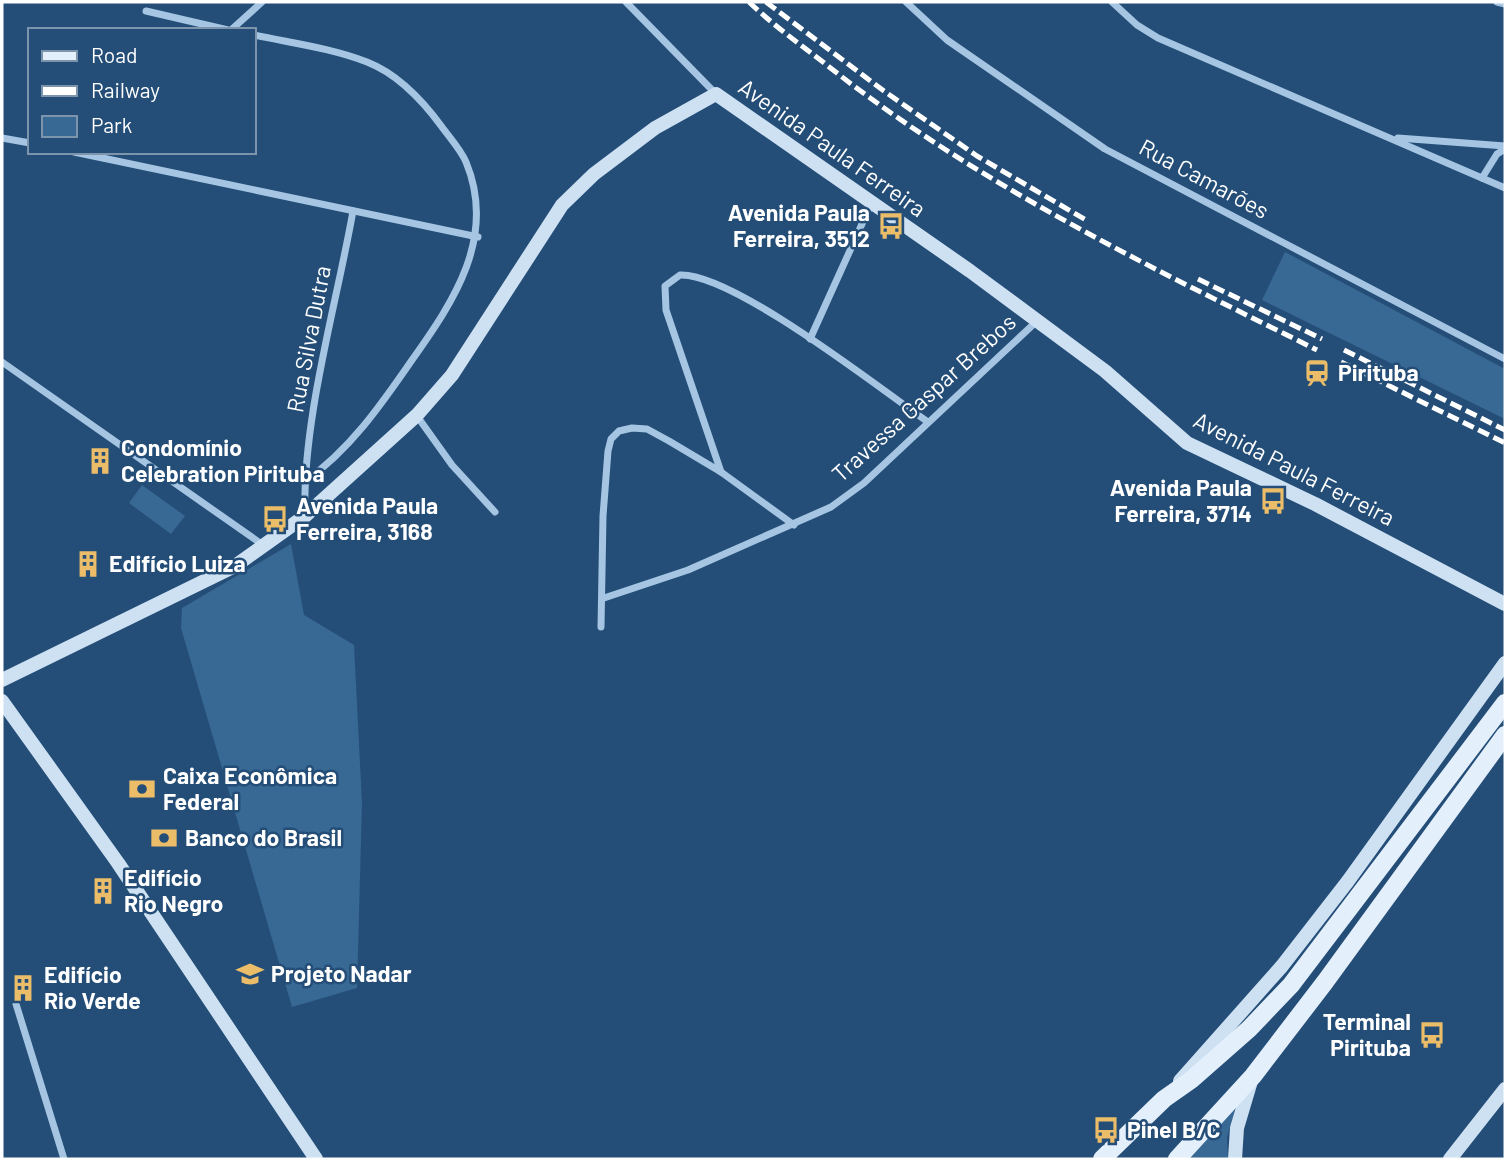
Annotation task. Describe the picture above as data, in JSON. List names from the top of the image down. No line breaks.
{"streets":{"main road":["Avenida Paula Ferreira"],"street":["Rua Camarões","Rua Silva Dutra","Travessa Gaspar Brebos"]},"crossings":[["Avenida Paula Ferreira","Rua Silva Dutra"],["Avenida Paula Ferreira","Travessa Gaspar Brebos"]],"places":{"bus stop":["Avenida Paula Ferreira, 3512","Avenida Paula Ferreira, 3714","Avenida Paula Ferreira, 3168","Terminal Pirituba","Pinel B/C"],"station":["Pirituba"],"building":["Condomínio Celebration Pirituba","Edifício Luiza","Edifício Rio Negro","Edifício Rio Verde"],"bank":["Caixa Econômica Federal","Banco do Brasil"],"school or university":["Projeto Nadar"]},"legend":["Road","Railway","Park"]}
